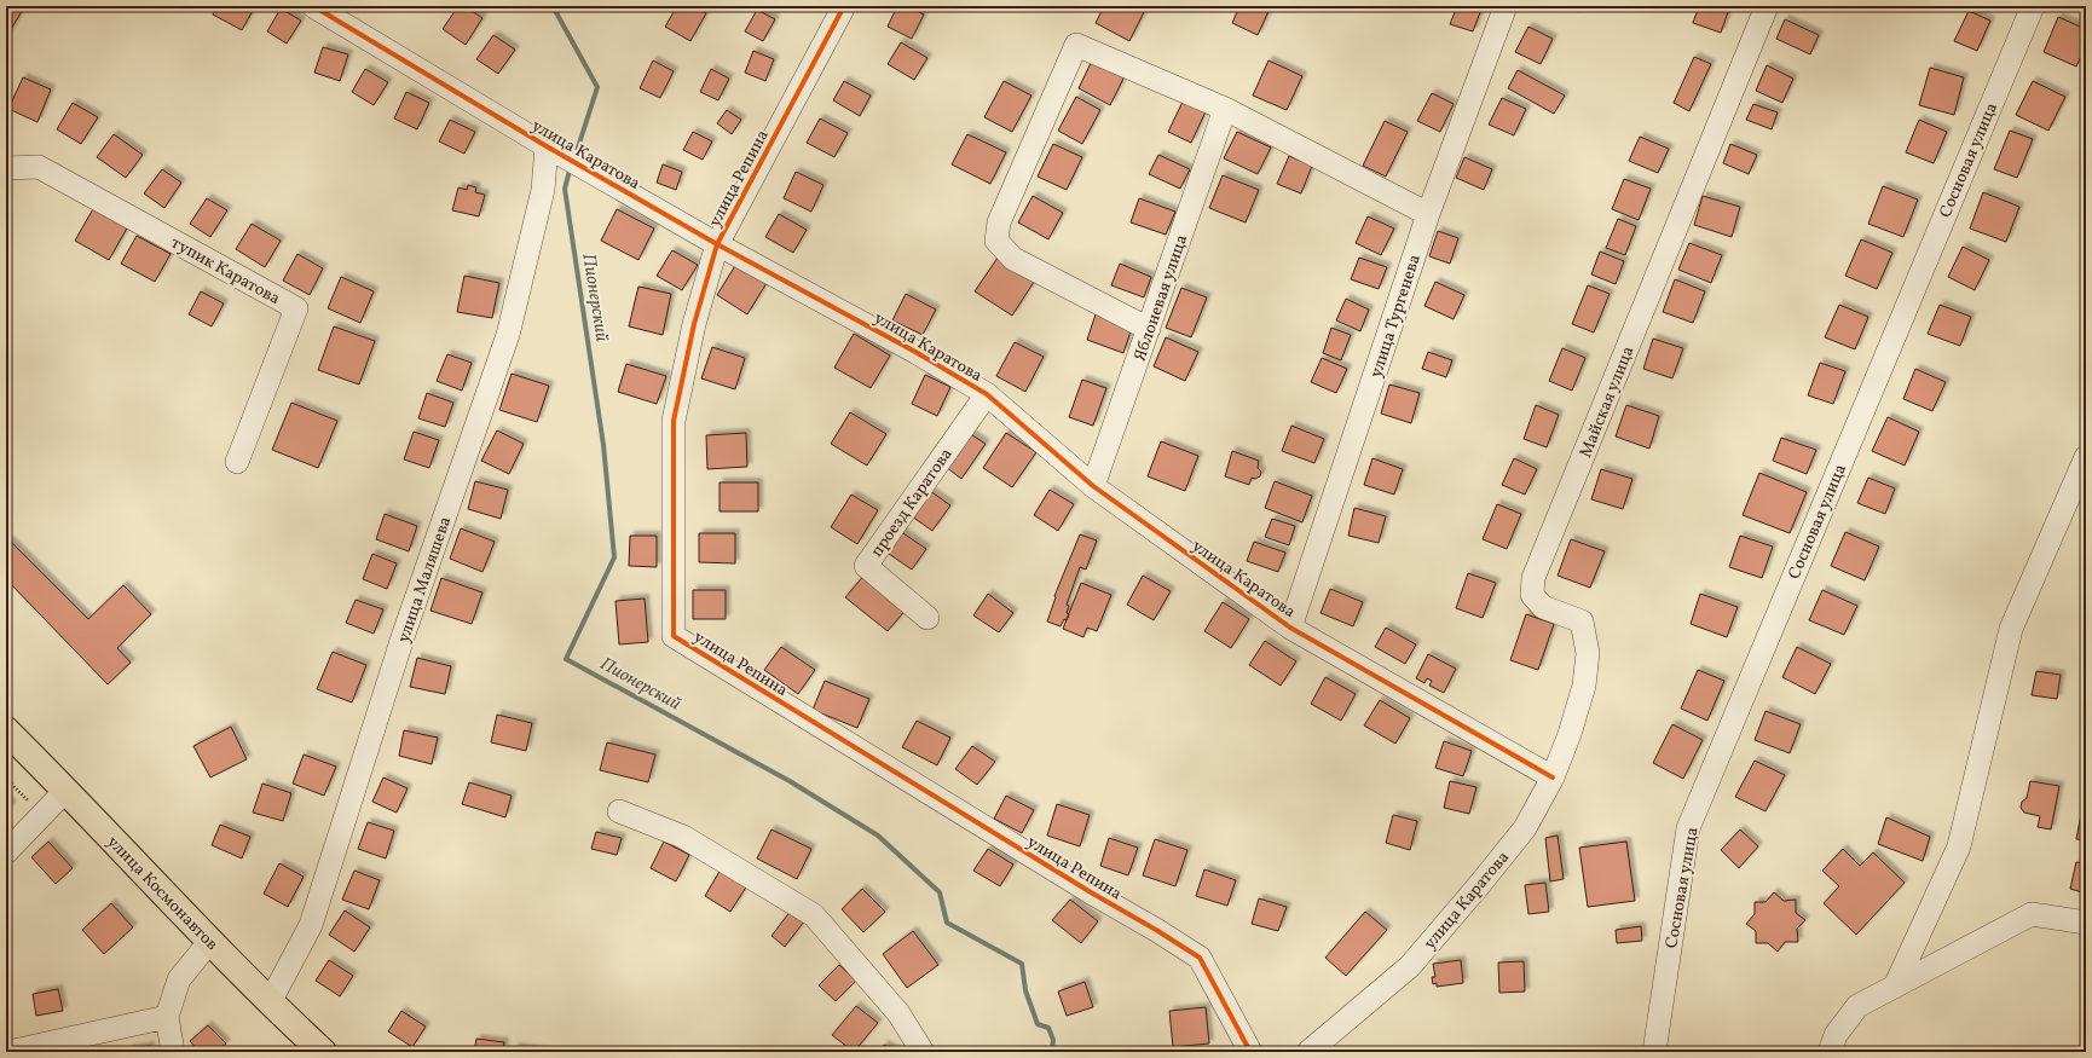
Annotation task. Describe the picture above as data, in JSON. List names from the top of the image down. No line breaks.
{"streets":{"main road":["улица Космонавтов"],"street":["улица Каратова","Сосновая улица","улица Репина","тупик Каратова","Яблоневая улица","улица Тургенева","Майская улица","проезд Каратова","улица Маляшева"]},"crossings":[["улица Каратова","улица Репина"],["улица Каратова","Яблоневая улица"],["улица Каратова","улица Тургенева"],["улица Каратова","Майская улица"],["улица Каратова","проезд Каратова"],["улица Каратова","улица Маляшева"],["улица Маляшева","улица Космонавтов"]],"water":["Пионерский"]}
